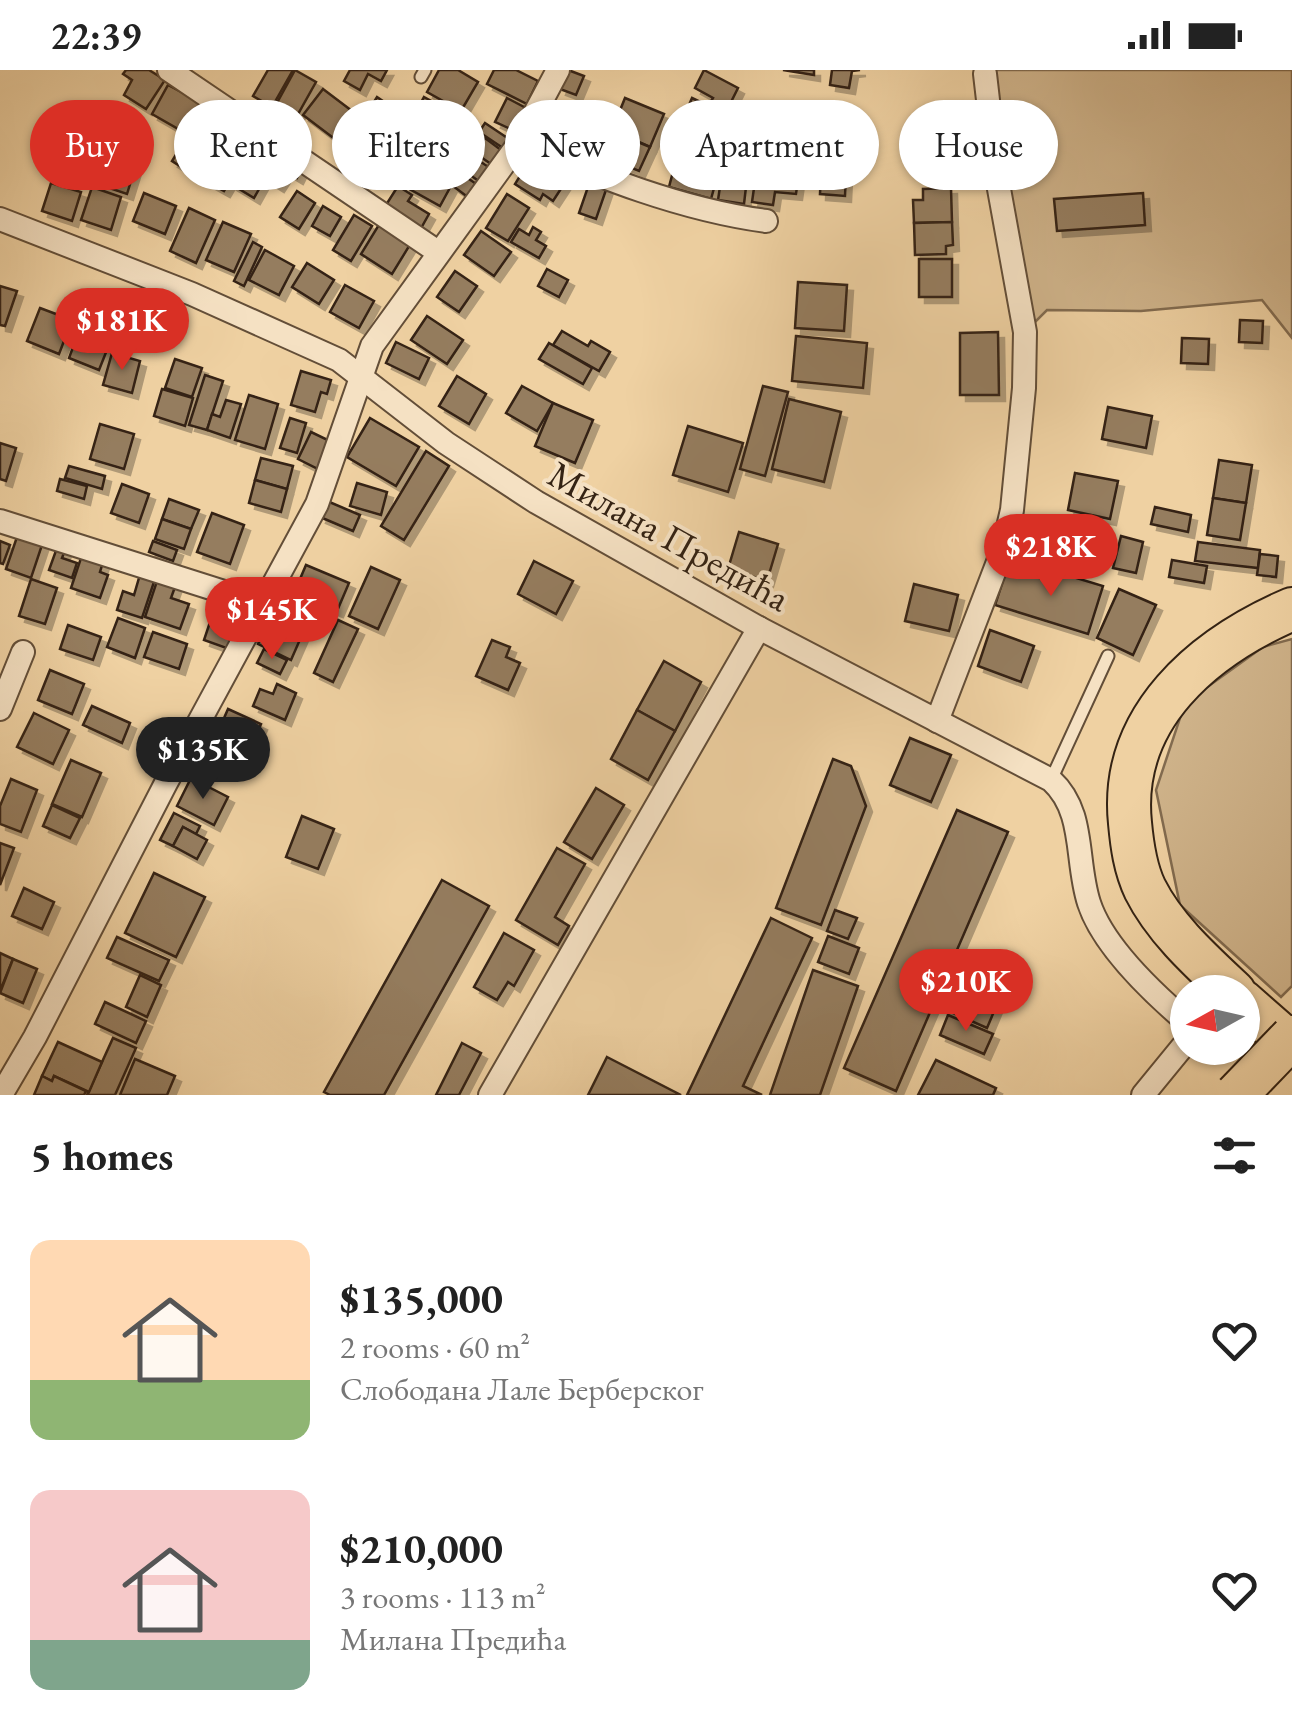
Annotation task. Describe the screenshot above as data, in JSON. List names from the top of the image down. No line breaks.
{"streets":{"street":["Милана Предића"]},"north":"left","page":{"status":"22:39","chip":["Buy","Rent","Filters","New","Apartment","House"],"price":["$181K","$218K","$145K","$135K","$210K"],"heading":"5 homes","list":[{"name":"$135,000","note":"2 rooms · 60 m² · Слободана Лале Берберског"},{"name":"$210,000","note":"3 rooms · 113 m² · Милана Предића"}]}}
